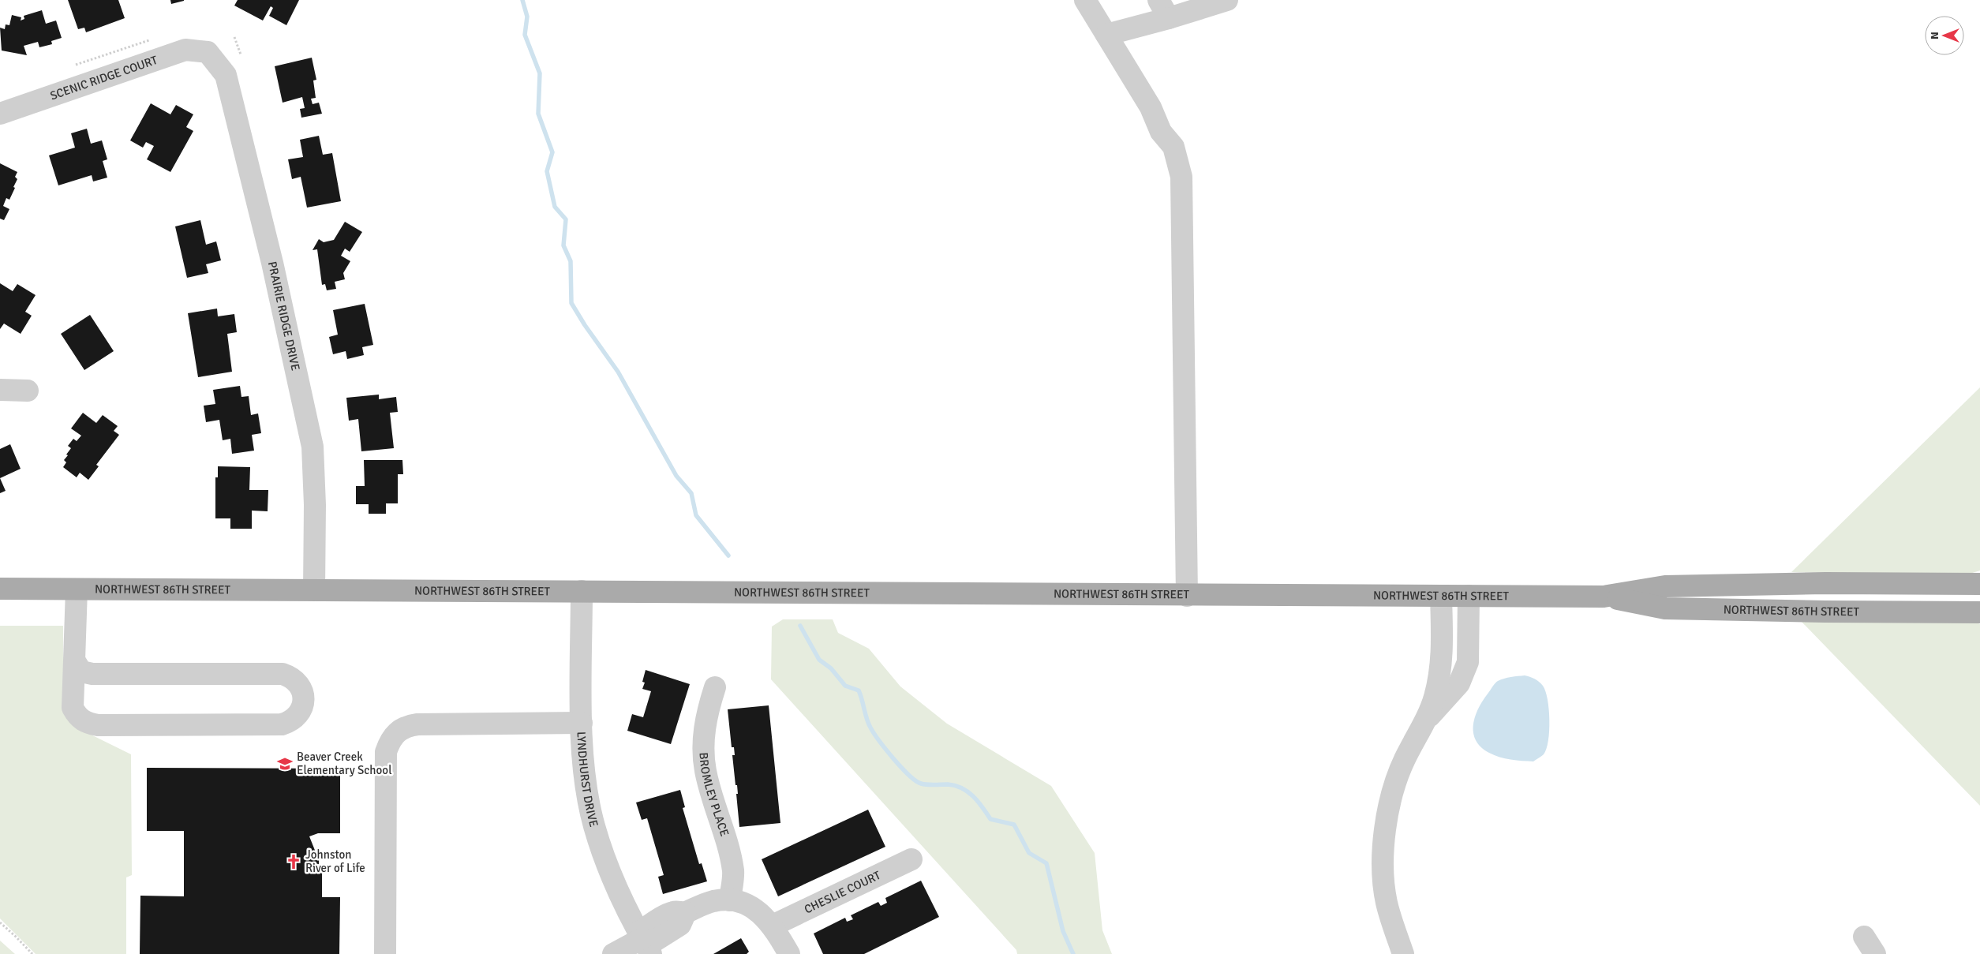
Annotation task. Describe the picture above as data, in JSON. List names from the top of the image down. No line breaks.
{"streets":{"main road":["NORTHWEST 86TH STREET"],"street":["SCENIC RIDGE COURT","PRAIRIE RIDGE DRIVE","LYNDHURST DRIVE","BROMLEY PLACE","CHESLIE COURT"]},"crossings":[["SCENIC RIDGE COURT","PRAIRIE RIDGE DRIVE"],["PRAIRIE RIDGE DRIVE","NORTHWEST 86TH STREET"],["NORTHWEST 86TH STREET","LYNDHURST DRIVE"]],"places":{"school or university":["Beaver Creek Elementary School"],"church":["Johnston River of Life"]},"north":"left"}
